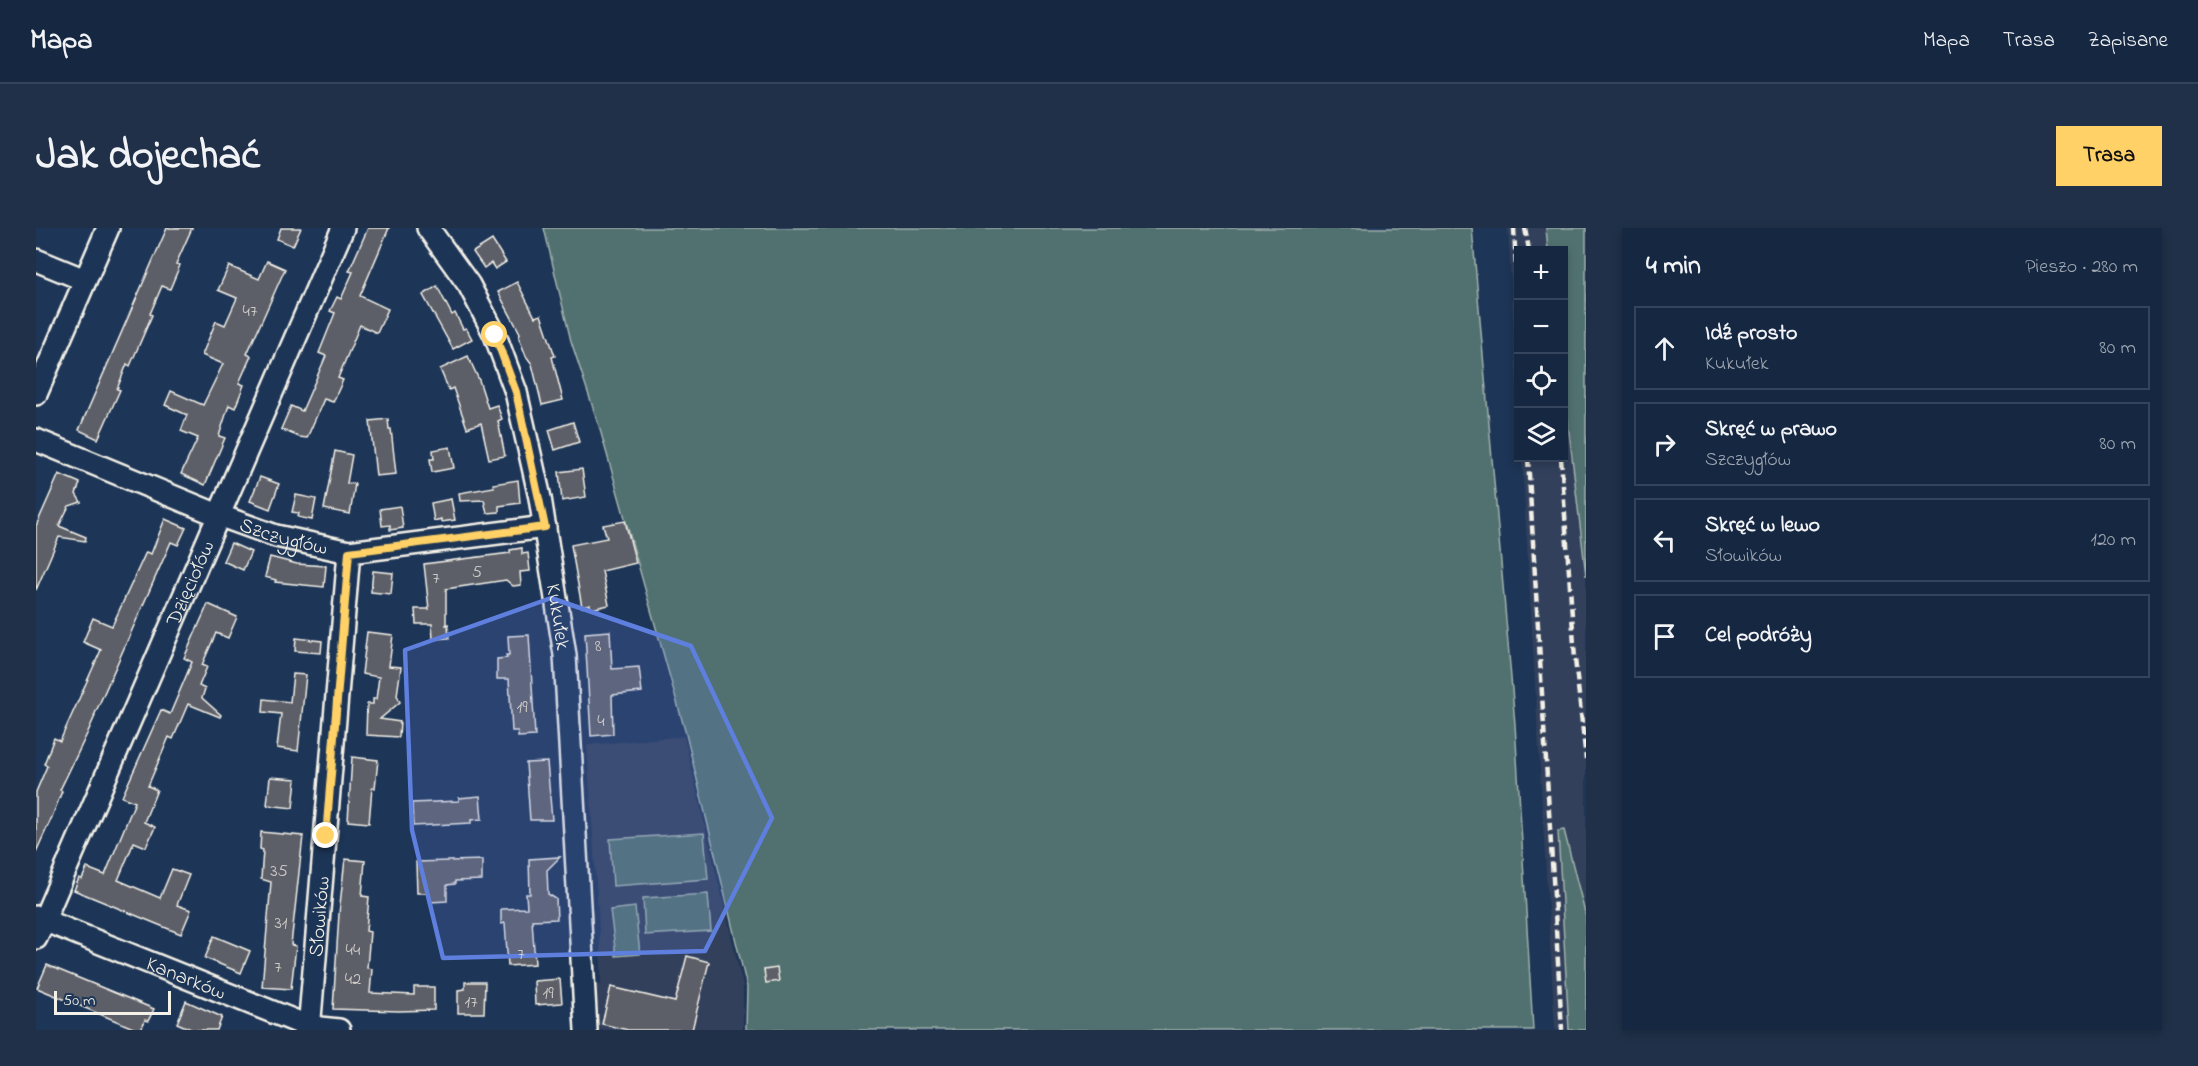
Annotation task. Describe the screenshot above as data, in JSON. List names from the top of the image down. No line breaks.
{"streets":{"street":["Szczygłów","Dzięciołów","Kukułek","Słowików","Kanarków"]},"crossings":[["Szczygłów","Dzięciołów"],["Szczygłów","Kukułek"],["Szczygłów","Słowików"],["Dzięciołów","Kanarków"],["Słowików","Kanarków"]],"house_numbers":["47","5","7","8","19","4","35","31","44","7","7","42","19","17"],"scale_bar":"50 m","page":{"header":"Mapa","nav":["Mapa","Trasa","Zapisane"],"title":"Jak dojechać","buttons":"Trasa","heading":["4 min","Pieszo · 280 m"],"map_buttons":["+","−"],"list":[["Idź prosto","Kukułek","80 m"],["Skręć w prawo","Szczygłów","80 m"],["Skręć w lewo","Słowików","120 m"],"Cel podróży"],"scale":"50 m"}}
